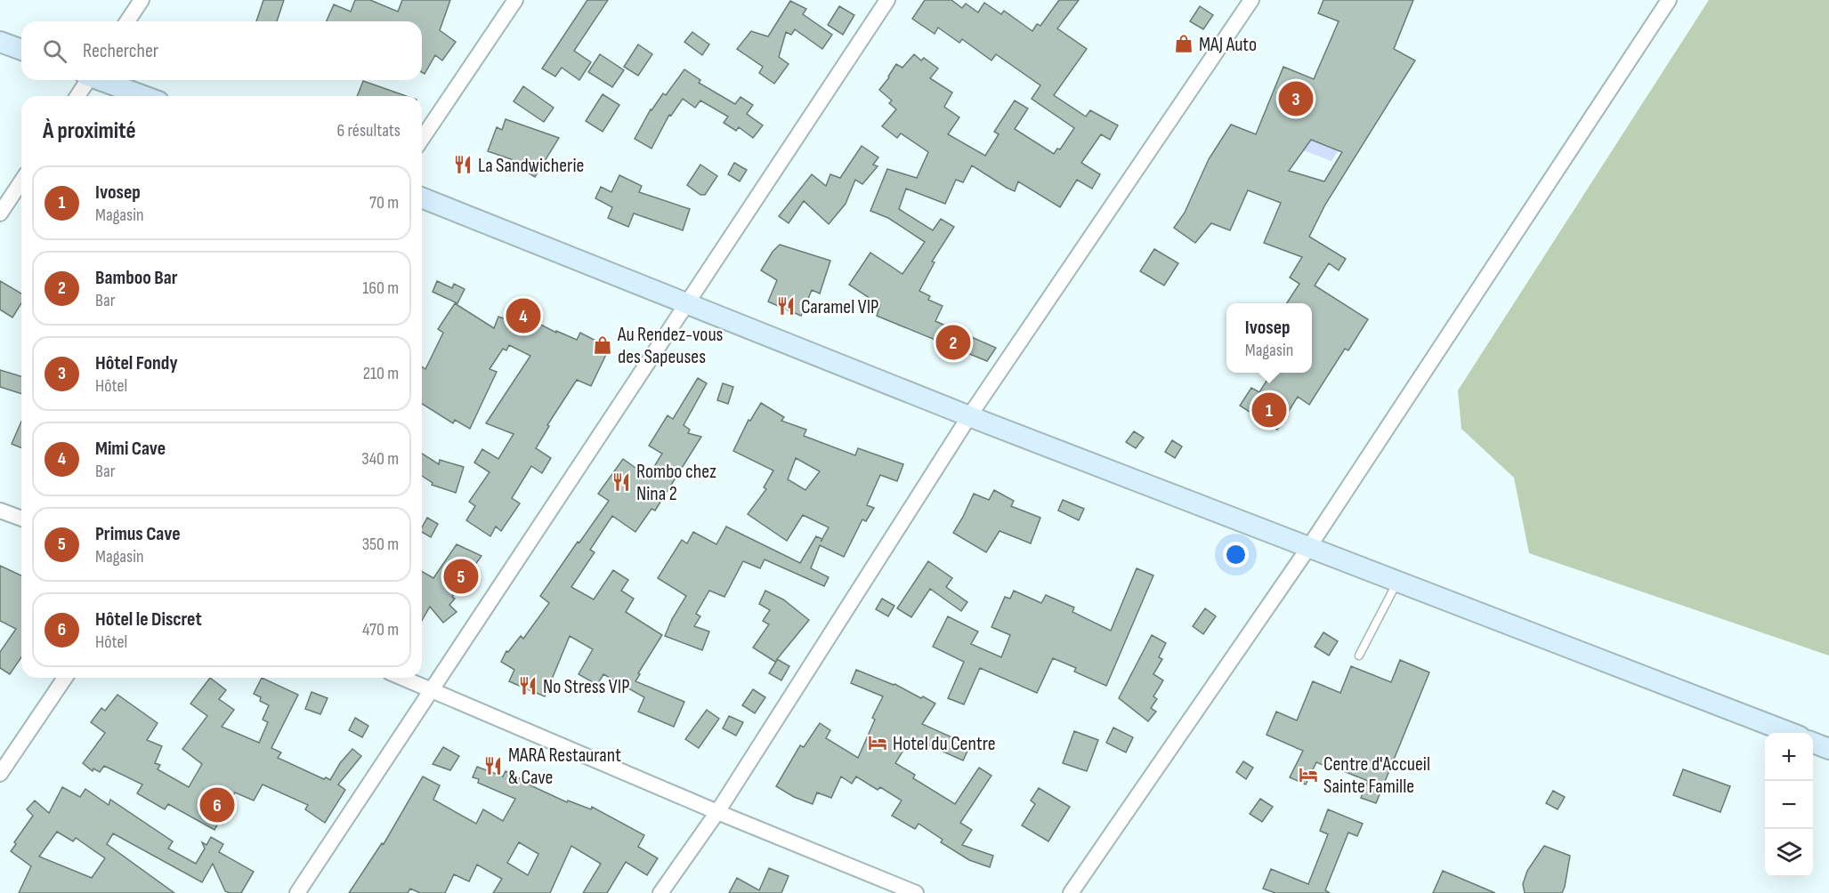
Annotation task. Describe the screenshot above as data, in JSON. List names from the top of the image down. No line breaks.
{"places":{"shop":["MAJ Auto","Au Rendez-vous des Sapeuses"],"restaurant":["La Sandwicherie","Caramel VIP","Rombo chez Nina 2","No Stress VIP","MARA Restaurant & Cave"],"hotel":["Hotel du Centre","Centre d'Accueil Sainte Famille"]},"page":{"search":"Rechercher","pins":["3","4","2","1","5","6"],"heading":["À proximité","6 résultats"],"list":[{"mark":"1","name":"Ivosep","note":"Magasin","value":"70 m"},{"mark":"2","name":"Bamboo Bar","note":"Bar","value":"160 m"},{"mark":"3","name":"Hôtel Fondy","note":"Hôtel","value":"210 m"},{"mark":"4","name":"Mimi Cave","note":"Bar","value":"340 m"},{"mark":"5","name":"Primus Cave","note":"Magasin","value":"350 m"},{"mark":"6","name":"Hôtel le Discret","note":"Hôtel","value":"470 m"}],"popup":["Ivosep","Magasin"],"map_buttons":["+","−"]}}
